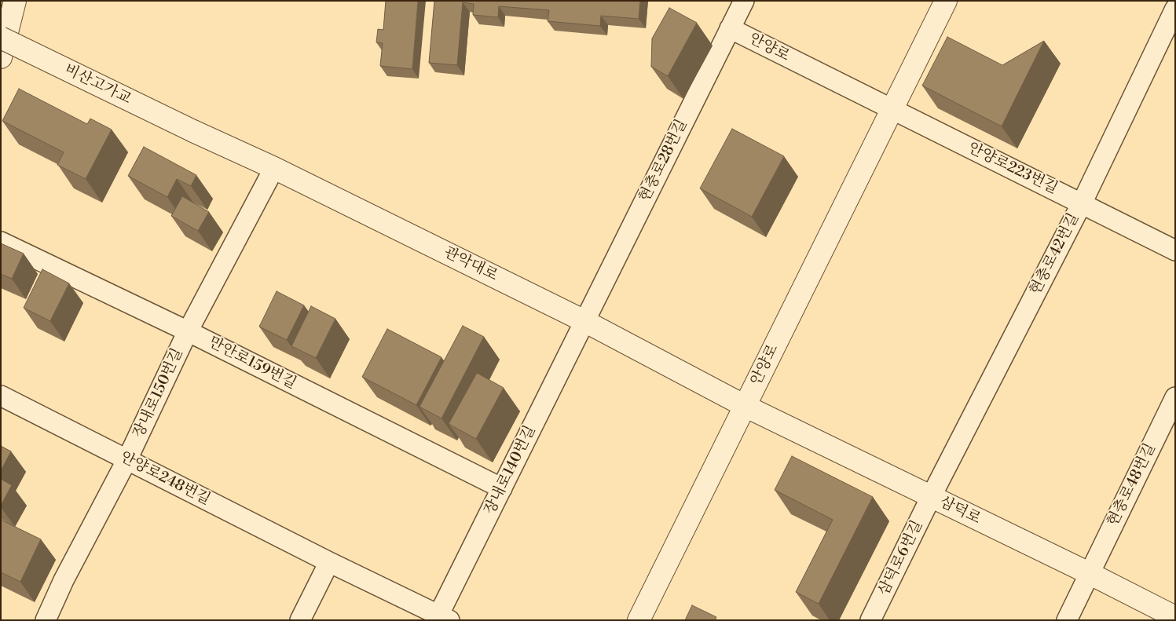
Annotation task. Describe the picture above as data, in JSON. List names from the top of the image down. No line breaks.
{"streets":{"street":["안양로","비산고가교","현충로28번길","안양로223번길","현충로42번길","관악대로","만안로159번길","장내로150번길","장내로140번길","안양로248번길","현충로48번길","삼덕로","삼덕로6번길"]},"crossings":[["안양로","현충로28번길"],["안양로","안양로223번길"],["안양로","관악대로"],["안양로","삼덕로"],["비산고가교","관악대로"],["현충로28번길","관악대로"],["현충로28번길","장내로140번길"],["안양로223번길","현충로42번길"],["현충로42번길","삼덕로"],["현충로42번길","삼덕로6번길"],["관악대로","장내로150번길"],["관악대로","장내로140번길"],["관악대로","삼덕로"],["만안로159번길","장내로150번길"],["만안로159번길","장내로140번길"],["장내로150번길","안양로248번길"],["장내로140번길","안양로248번길"],["현충로48번길","삼덕로"],["삼덕로","삼덕로6번길"]]}
